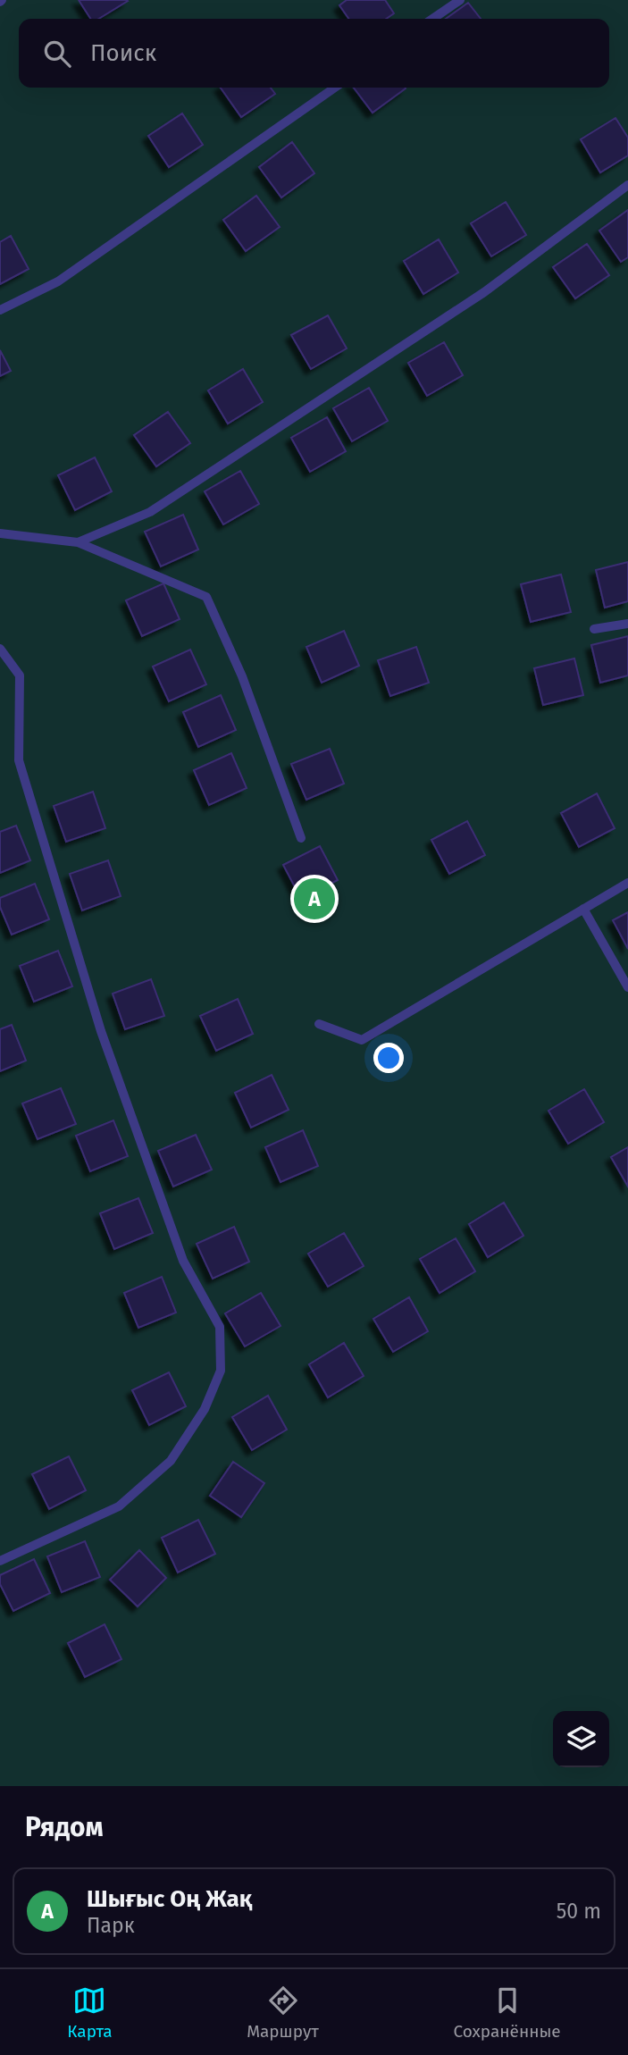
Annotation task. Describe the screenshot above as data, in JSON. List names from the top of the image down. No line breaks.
{"page":{"search":"Поиск","pins":"A","heading":"Рядом","list":[{"mark":"A","name":"Шығыс Оң Жақ","note":"Парк","value":"50 m"}],"nav":["Карта","Маршрут","Сохранённые"]}}
